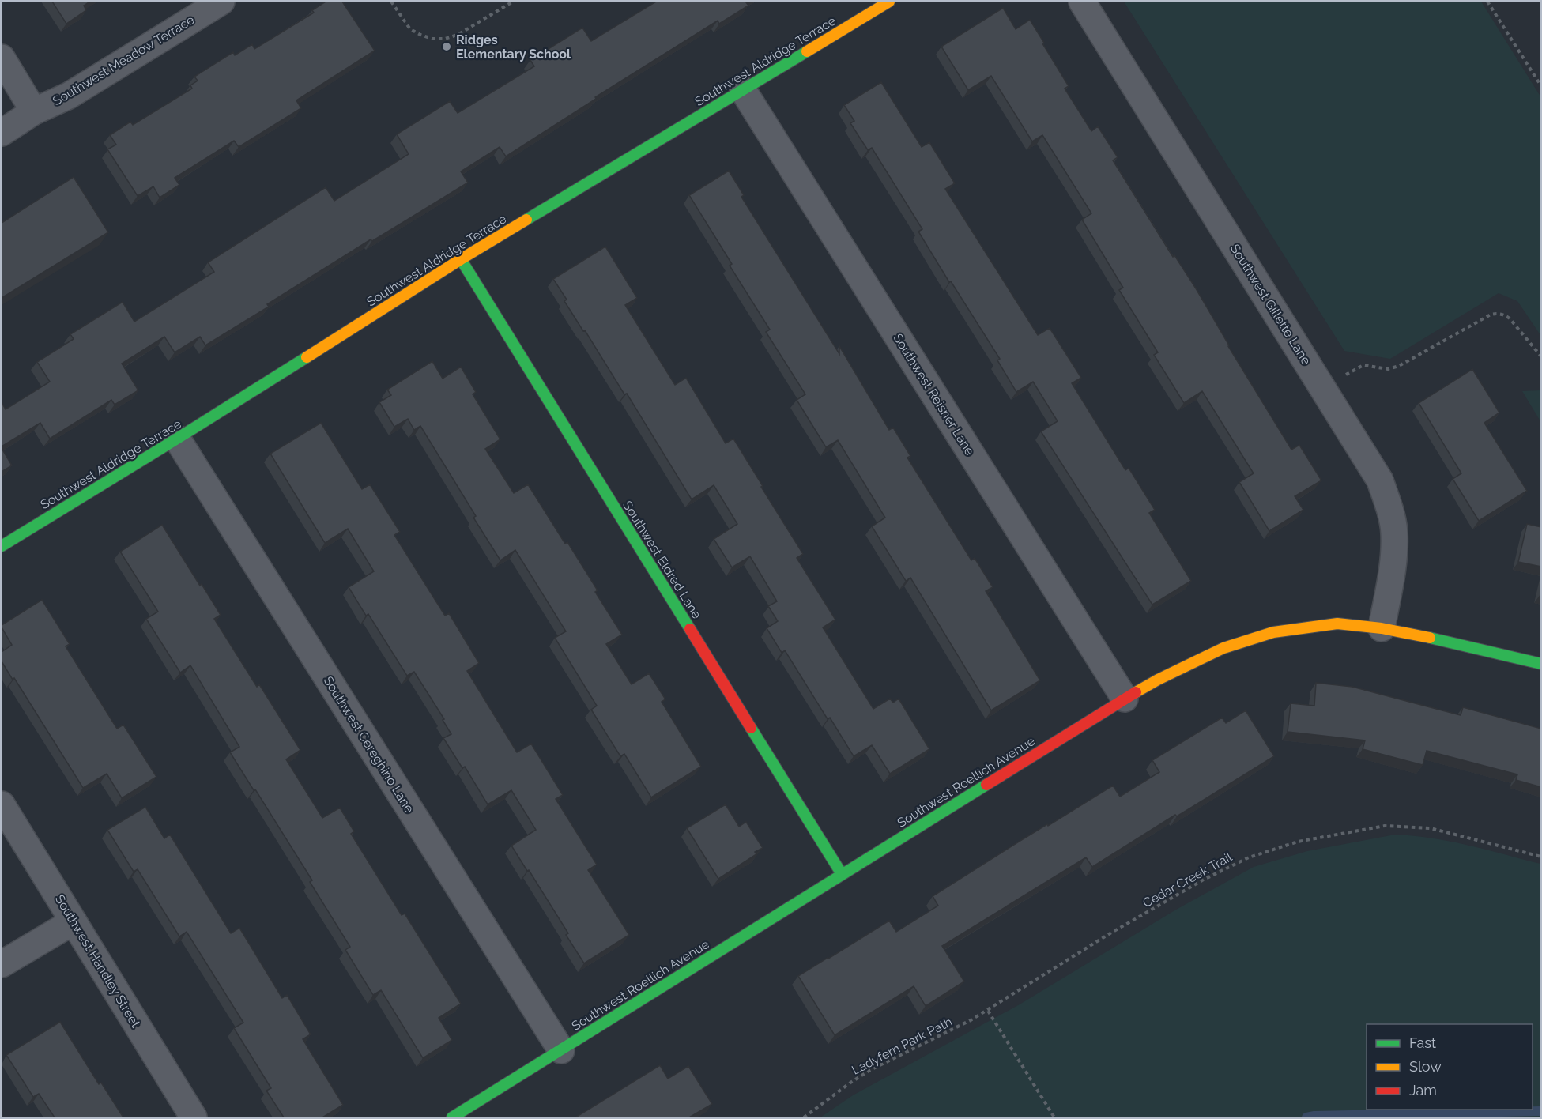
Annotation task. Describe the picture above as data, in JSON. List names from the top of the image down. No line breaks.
{"streets":{"street":["Southwest Meadow Terrace","Southwest Aldridge Terrace","Southwest Gillette Lane","Southwest Reisner Lane","Southwest Eldred Lane","Southwest Cereghino Lane","Southwest Roellich Avenue","Southwest Handley Street"],"path":["Cedar Creek Trail","Ladyfern Park Path"]},"crossings":[["Southwest Aldridge Terrace","Southwest Reisner Lane"],["Southwest Aldridge Terrace","Southwest Eldred Lane"],["Southwest Aldridge Terrace","Southwest Cereghino Lane"],["Southwest Gillette Lane","Southwest Roellich Avenue"],["Southwest Reisner Lane","Southwest Roellich Avenue"],["Southwest Eldred Lane","Southwest Roellich Avenue"],["Southwest Cereghino Lane","Southwest Roellich Avenue"],["Cedar Creek Trail","Ladyfern Park Path"]],"places":["Ridges Elementary School"],"legend":["Fast","Slow","Jam"]}
